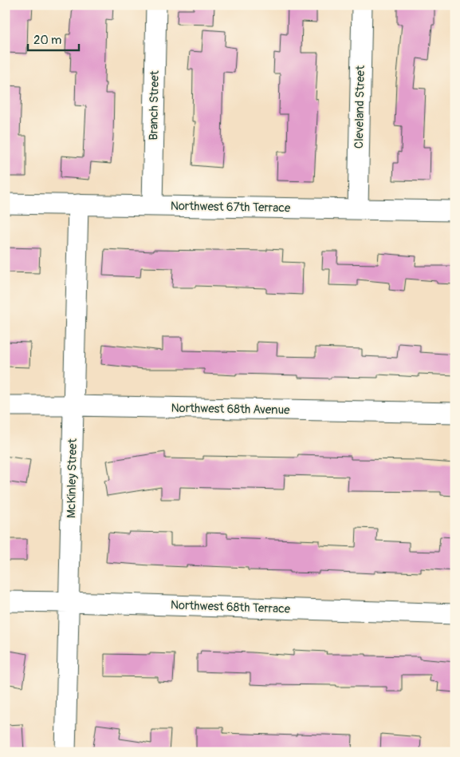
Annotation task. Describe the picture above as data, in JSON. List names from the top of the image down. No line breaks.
{"streets":{"street":["Branch Street","Cleveland Street","Northwest 67th Terrace","Northwest 68th Avenue","McKinley Street","Northwest 68th Terrace"]},"crossings":[["Branch Street","Northwest 67th Terrace"],["Cleveland Street","Northwest 67th Terrace"],["Northwest 67th Terrace","McKinley Street"],["Northwest 68th Avenue","McKinley Street"],["McKinley Street","Northwest 68th Terrace"]],"scale_bar":"20 m"}
